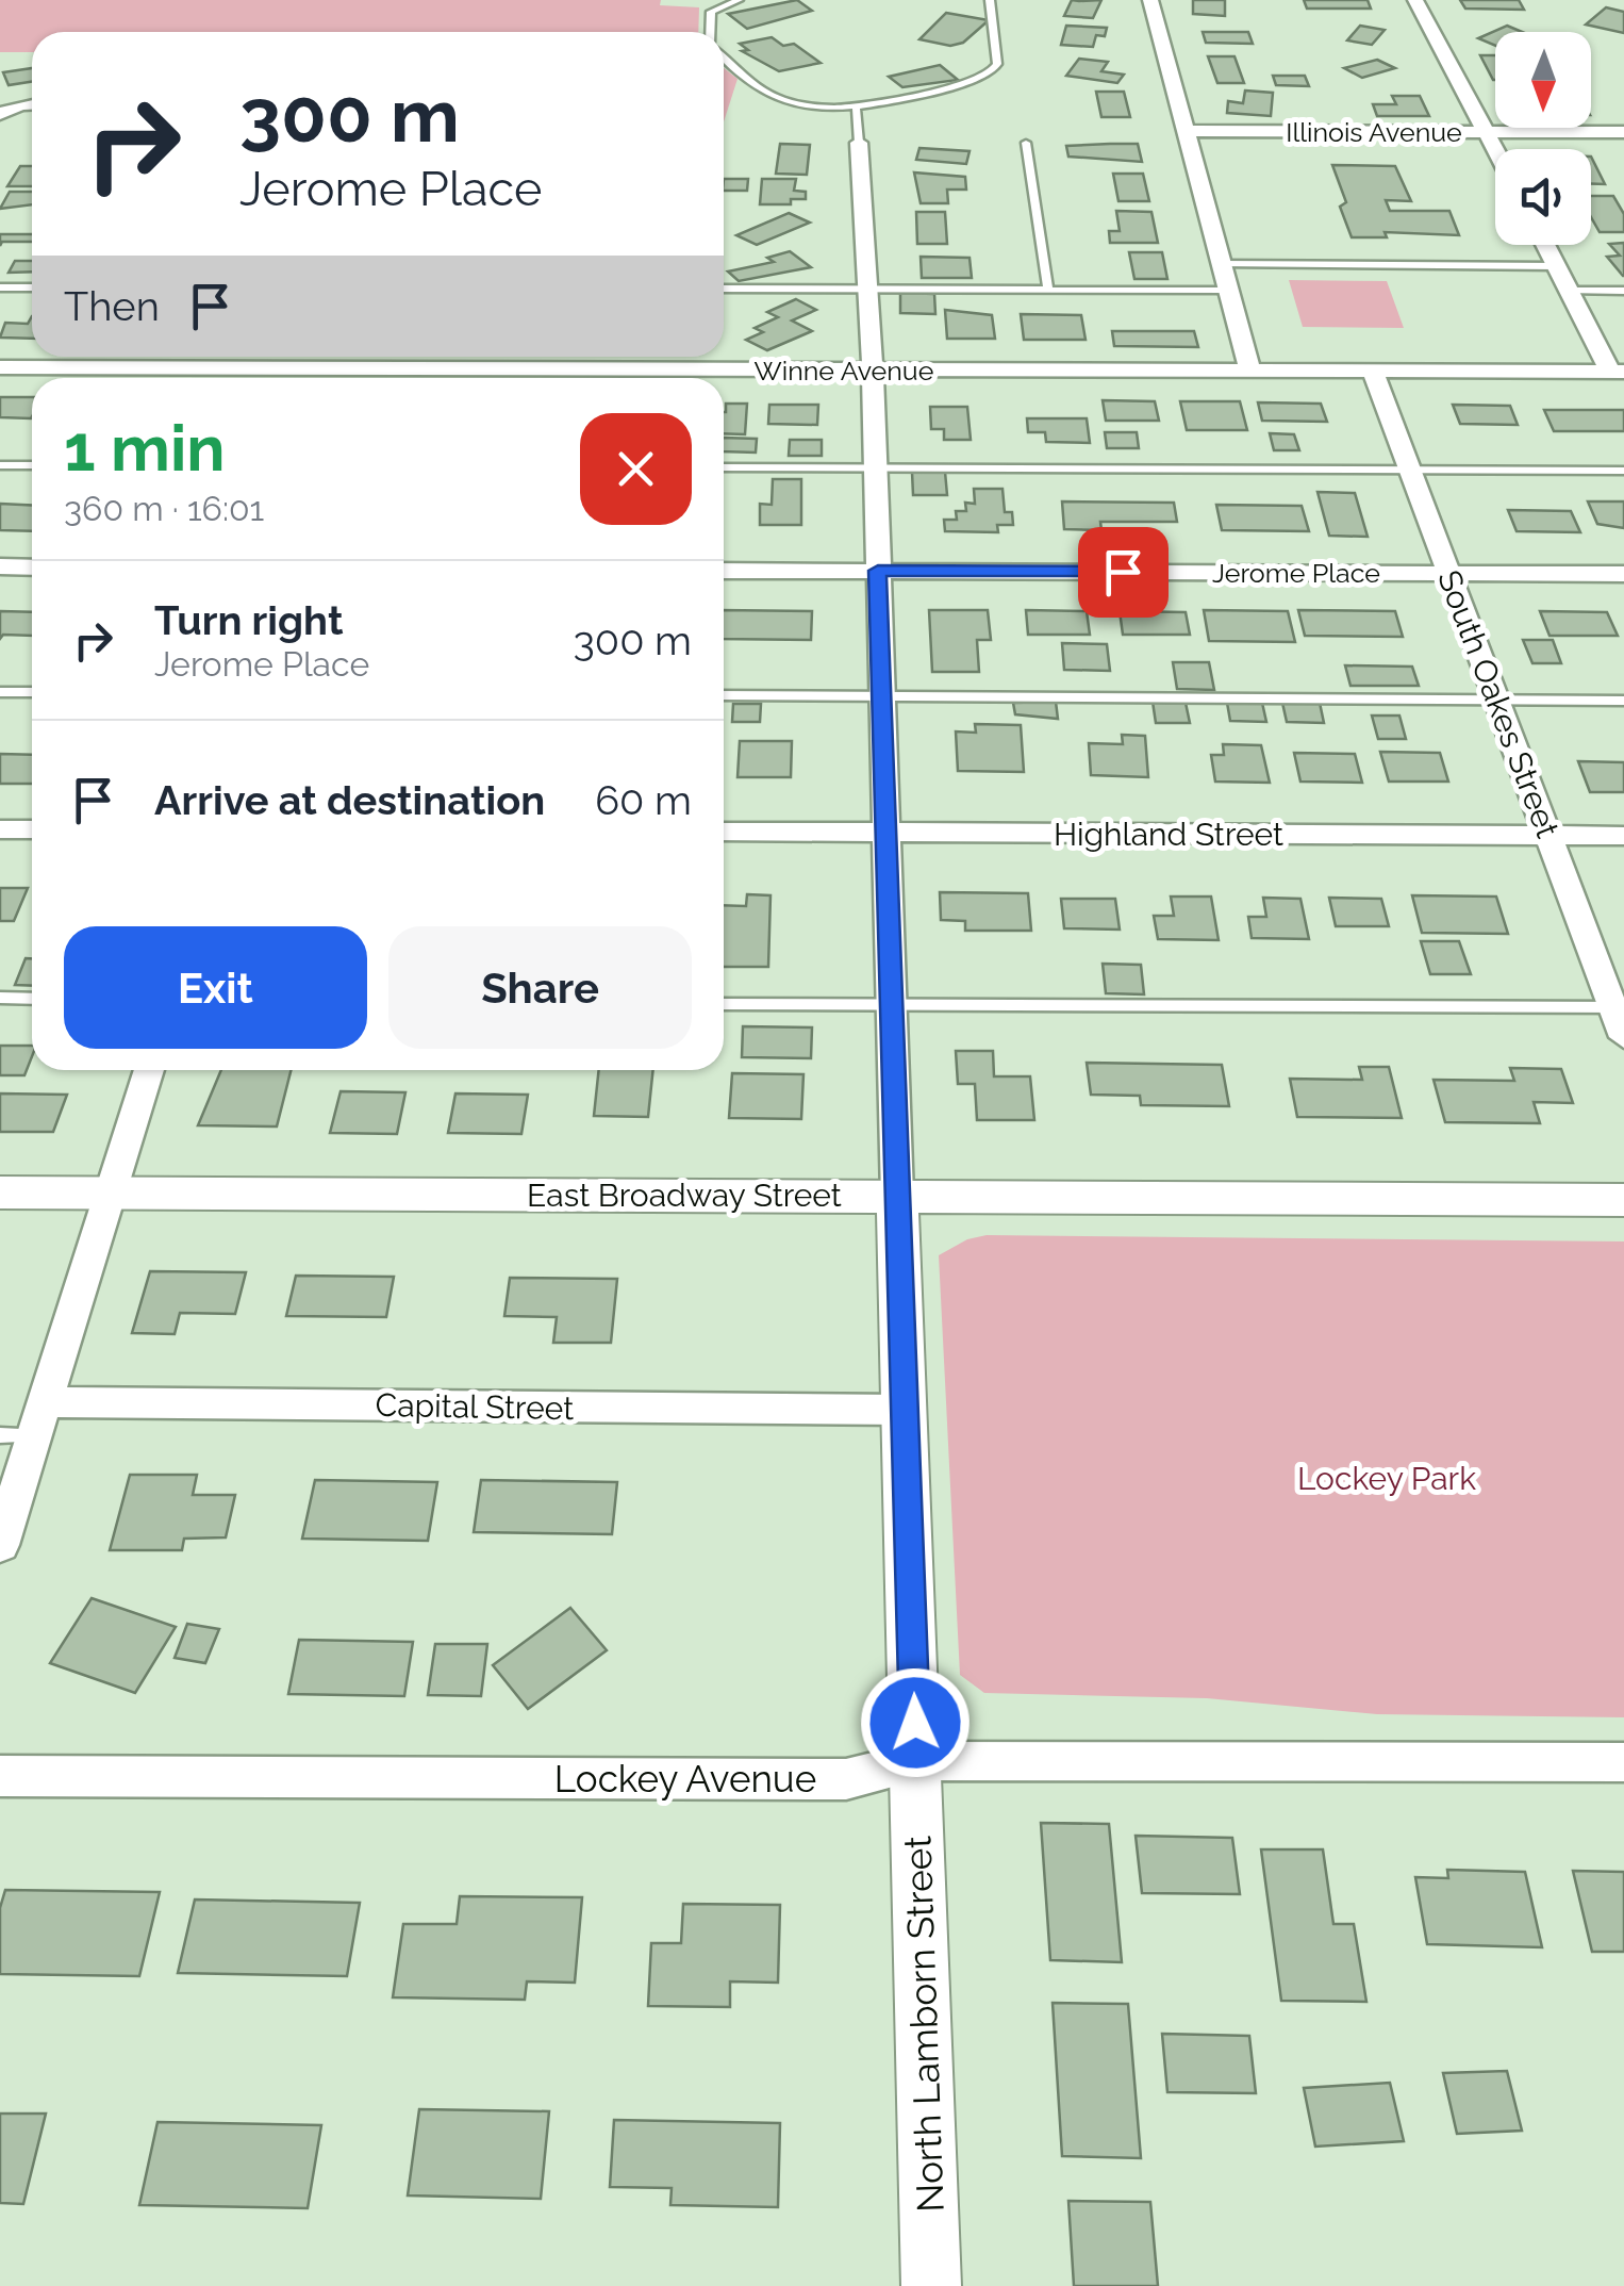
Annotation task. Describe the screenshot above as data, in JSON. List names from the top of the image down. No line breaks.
{"streets":{"street":["Illinois Avenue","Winne Avenue","Jerome Place","South Oakes Street","Highland Street","East Broadway Street","Capital Street","Lockey Avenue","North Lamborn Street"]},"crossings":[["Winne Avenue","South Oakes Street"],["Jerome Place","South Oakes Street"],["South Oakes Street","Highland Street"],["East Broadway Street","North Lamborn Street"],["Capital Street","North Lamborn Street"],["Lockey Avenue","North Lamborn Street"]],"parks":["Lockey Park"],"north":"bottom","page":{"turn":["300 m","Jerome Place"],"then":"Then","heading":["1 min","360 m · 16:01"],"list":[{"name":"Turn right","note":"Jerome Place","value":"300 m"},{"name":"Arrive at destination","value":"60 m"}],"buttons":["Exit","Share"]}}
